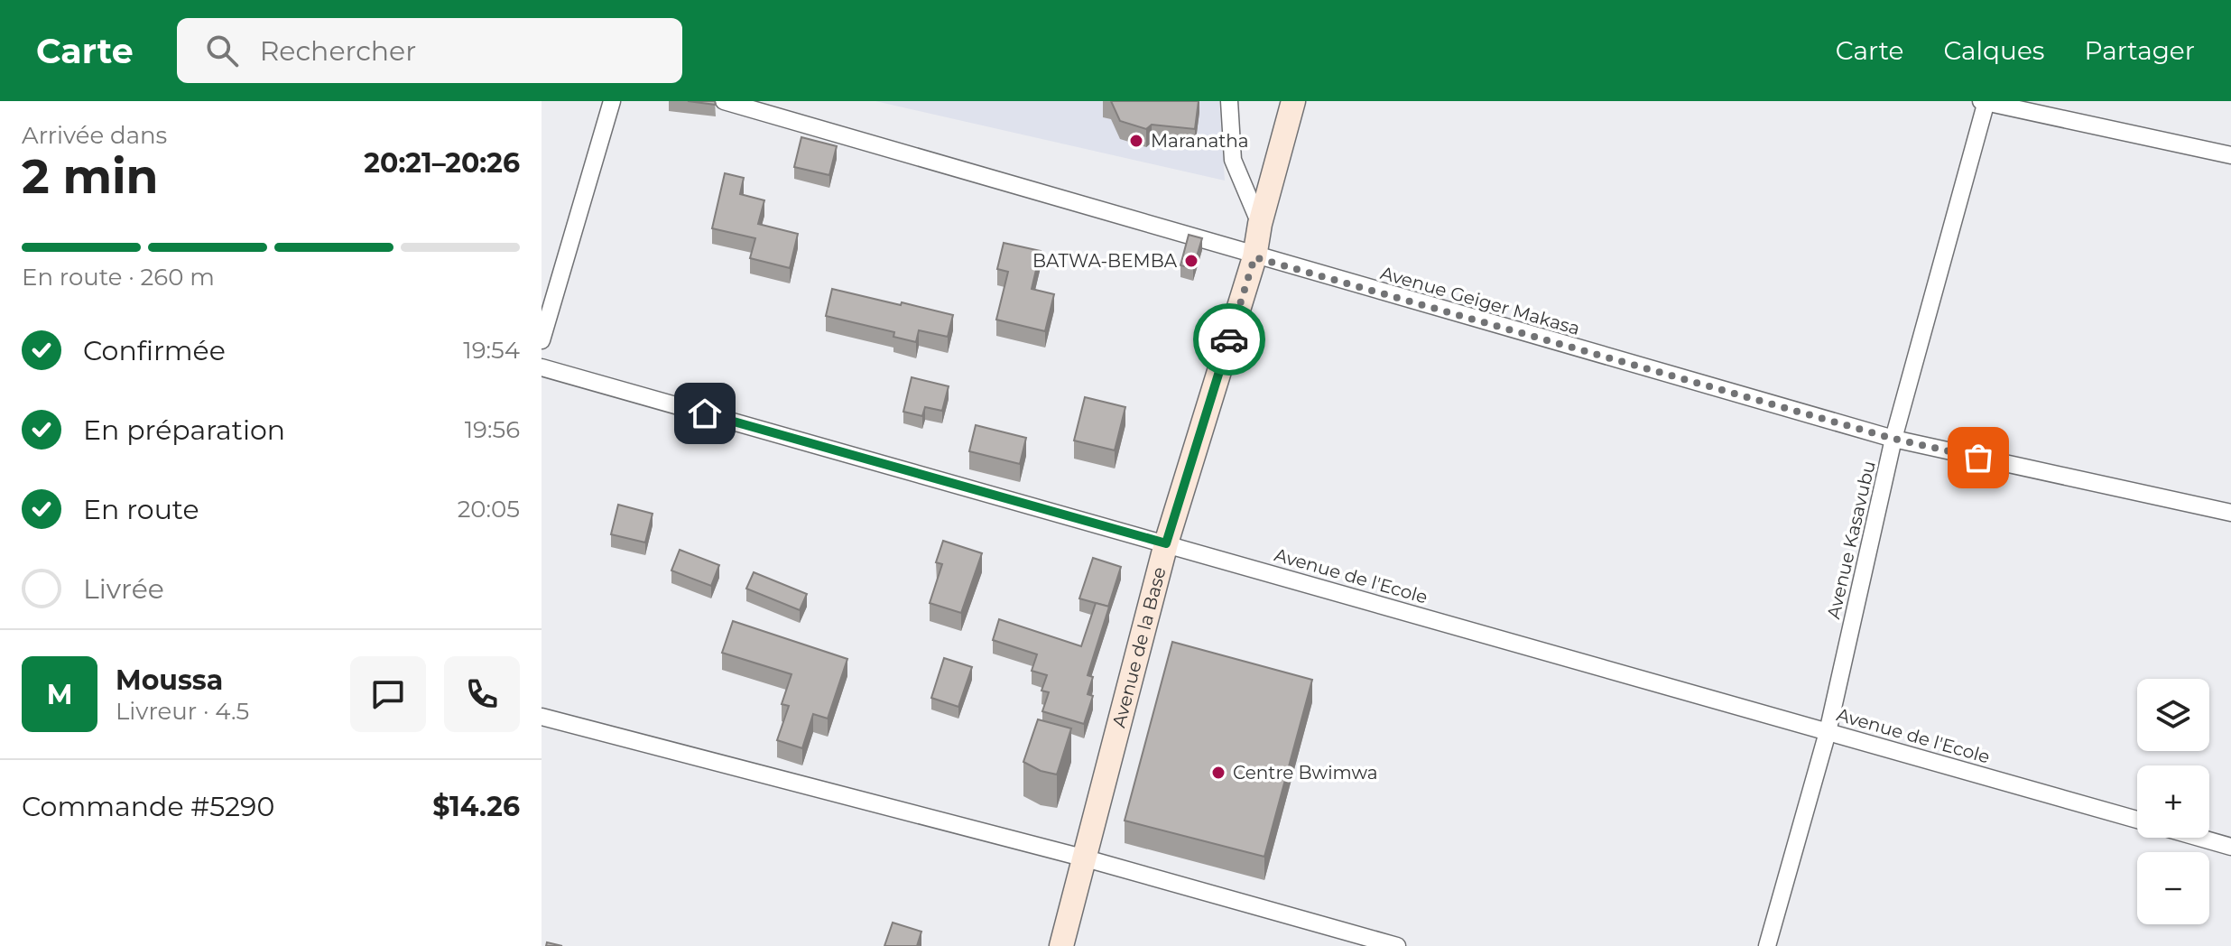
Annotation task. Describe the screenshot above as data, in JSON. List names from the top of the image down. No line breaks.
{"streets":{"main road":["Avenue de la Base"],"street":["Avenue Geiger Makasa","Avenue Kasavubu","Avenue de l'Ecole"]},"crossings":[["Avenue Geiger Makasa","Avenue Kasavubu"],["Avenue Geiger Makasa","Avenue de la Base"],["Avenue Kasavubu","Avenue de l'Ecole"],["Avenue de l'Ecole","Avenue de la Base"]],"places":["Maranatha","BATWA-BEMBA","Centre Bwimwa"],"page":{"header":"Carte","search":"Rechercher","nav":["Carte","Calques","Partager"],"heading":["2 min","Arrivée dans","20:21–20:26"],"panel":["Moussa","Livreur · 4.5","Commande #5290","$14.26"],"bar":"En route · 260 m","list":[["Confirmée","19:54"],["En préparation","19:56"],["En route","20:05"],"Livrée"],"round":"M","map_buttons":["+","−"]}}
